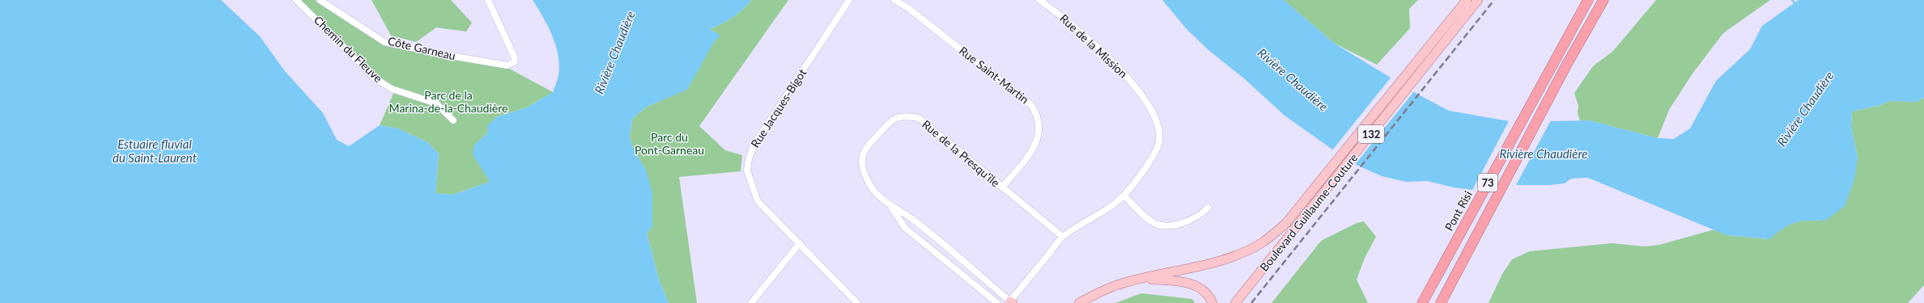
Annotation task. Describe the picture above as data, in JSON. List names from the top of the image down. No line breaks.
{"streets":{"highway":["73","Pont Risi"],"main road":["132","Boulevard Guillaume-Couture"],"street":["Rue de la Mission","Côte Garneau","Chemin du Fleuve","Rue Saint-Martin","Rue Jacques-Bigot","Rue de la Presqu'île"]},"crossings":[["Rue de la Mission","Rue de la Presqu'île"],["Rue Saint-Martin","Rue de la Presqu'île"]],"water":["Rivière Chaudière","Estuaire fluvial du Saint-Laurent"],"parks":["Parc de la Marina-de-la-Chaudière","Parc du Pont-Garneau"]}
